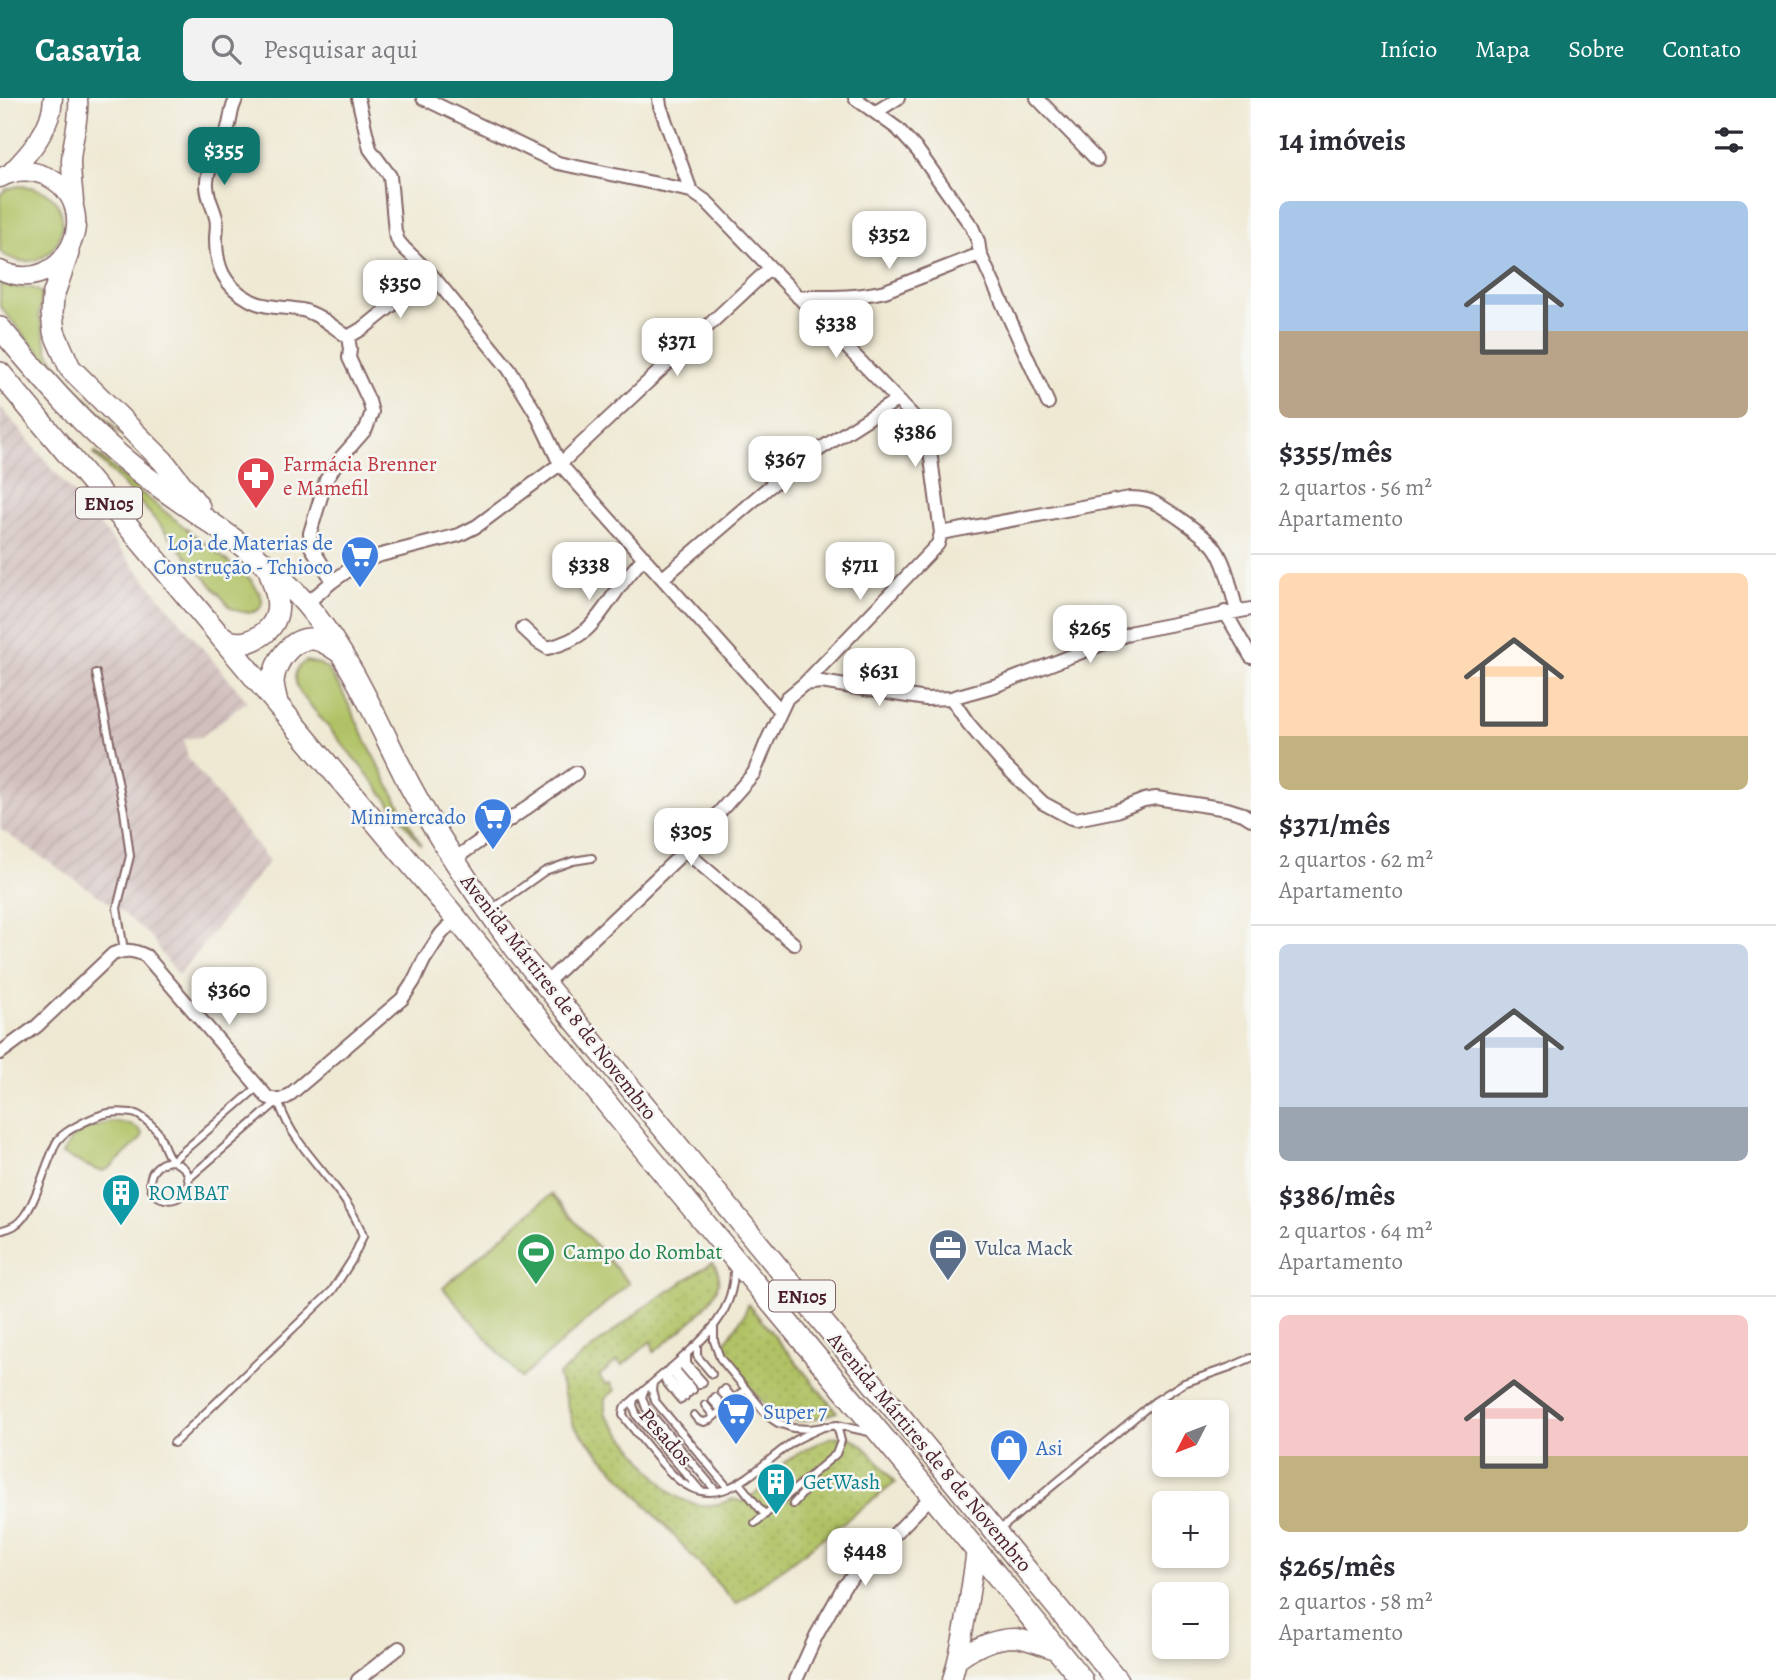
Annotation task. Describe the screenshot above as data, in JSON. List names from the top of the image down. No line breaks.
{"streets":{"main road":["EN105","Avenida Mártires de 8 de Novembro"],"lane":["Pesados"]},"crossings":[["Avenida Mártires de 8 de Novembro","Pesados"]],"places":{"pharmacy":["Farmácia Brenner e Mamefil"],"supermarket":["Loja de Materias de Construção - Tchioco","Minimercado","Super 7"],"building":["ROMBAT","GetWash"],"office":["Vulca Mack"],"sports":["Campo do Rombat"],"shop":["Asi"]},"north":"bottom left","page":{"header":"Casavia","search":"Pesquisar aqui","nav":["Início","Mapa","Sobre","Contato"],"heading":"14 imóveis","price":["$355","$352","$350","$338","$371","$386","$367","$338","$711","$265","$631","$305","$360","$448"],"list":[{"name":"$355/mês","note":"2 quartos · 56 m² · Apartamento"},{"name":"$371/mês","note":"2 quartos · 62 m² · Apartamento"},{"name":"$386/mês","note":"2 quartos · 64 m² · Apartamento"},{"name":"$265/mês","note":"2 quartos · 58 m² · Apartamento"}],"map_buttons":["+","−"]}}
